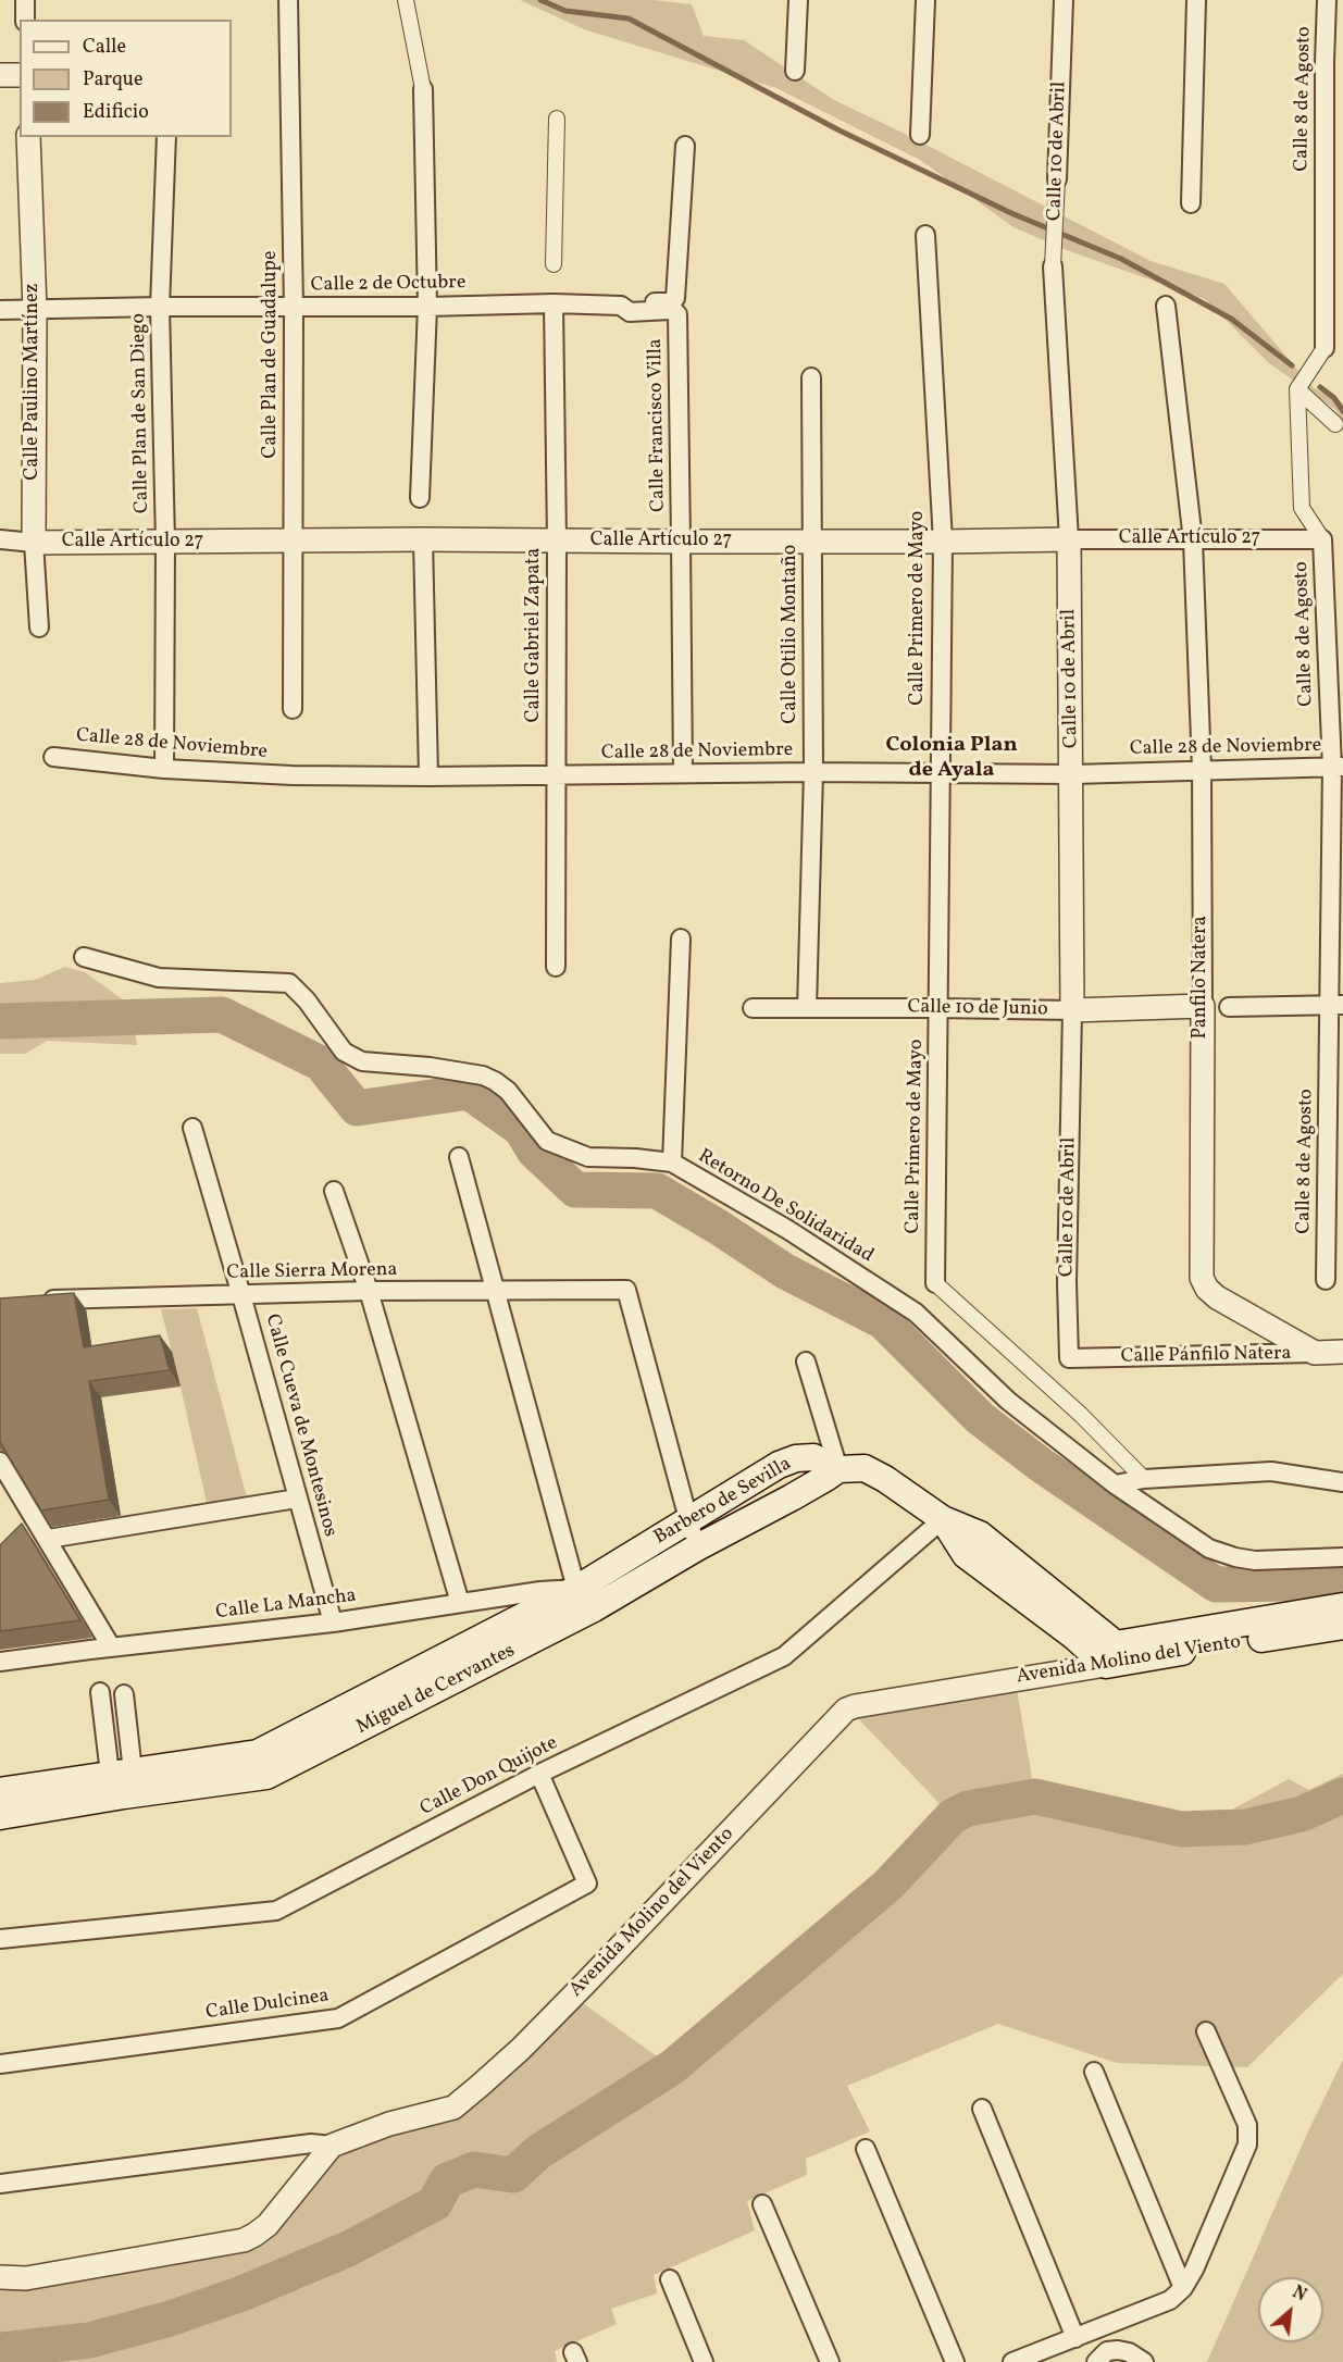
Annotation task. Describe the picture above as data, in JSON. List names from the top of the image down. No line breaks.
{"streets":{"main road":["Barbero de Sevilla","Avenida Molino del Viento","Miguel de Cervantes"],"street":["Calle 8 de Agosto","Calle 10 de Abril","Calle 2 de Octubre","Calle Plan de Guadalupe","Calle Paulino Martínez","Calle Plan de San Diego","Calle Francisco Villa","Calle Artículo 27","Calle Primero de Mayo","Calle Otilio Montaño","Calle Gabriel Zapata","Calle 28 de Noviembre","Panfilo Natera","Calle 10 de Junio","Retorno De Solidaridad","Calle Sierra Morena","Calle Pánfilo Natera","Calle Cueva de Montesinos","Calle La Mancha","Calle Don Quijote","Calle Dulcinea"]},"crossings":[["Calle 8 de Agosto","Calle Artículo 27"],["Calle 8 de Agosto","Calle 28 de Noviembre"],["Calle 10 de Abril","Calle Artículo 27"],["Calle 10 de Abril","Calle 28 de Noviembre"],["Calle 10 de Abril","Calle 10 de Junio"],["Calle 10 de Abril","Calle Pánfilo Natera"],["Calle 2 de Octubre","Calle Plan de Guadalupe"],["Calle 2 de Octubre","Calle Paulino Martínez"],["Calle 2 de Octubre","Calle Plan de San Diego"],["Calle 2 de Octubre","Calle Francisco Villa"],["Calle 2 de Octubre","Calle Gabriel Zapata"],["Calle Plan de Guadalupe","Calle Artículo 27"],["Calle Paulino Martínez","Calle Artículo 27"],["Calle Plan de San Diego","Calle Artículo 27"],["Calle Plan de San Diego","Calle 28 de Noviembre"],["Calle Francisco Villa","Calle Artículo 27"],["Calle Francisco Villa","Calle 28 de Noviembre"],["Calle Artículo 27","Calle Primero de Mayo"],["Calle Artículo 27","Calle Otilio Montaño"],["Calle Artículo 27","Calle Gabriel Zapata"],["Calle Artículo 27","Panfilo Natera"],["Calle Primero de Mayo","Calle 28 de Noviembre"],["Calle Primero de Mayo","Calle 10 de Junio"],["Calle Otilio Montaño","Calle 28 de Noviembre"],["Calle Otilio Montaño","Calle 10 de Junio"],["Calle Gabriel Zapata","Calle 28 de Noviembre"],["Calle 28 de Noviembre","Panfilo Natera"],["Panfilo Natera","Calle 10 de Junio"],["Panfilo Natera","Calle Pánfilo Natera"],["Calle Sierra Morena","Calle Cueva de Montesinos"],["Calle Sierra Morena","Barbero de Sevilla"],["Calle Cueva de Montesinos","Calle La Mancha"],["Barbero de Sevilla","Calle La Mancha"],["Barbero de Sevilla","Avenida Molino del Viento"],["Barbero de Sevilla","Miguel de Cervantes"],["Barbero de Sevilla","Calle Don Quijote"],["Calle Don Quijote","Calle Dulcinea"]],"districts":["Colonia Plan de Ayala"],"legend":["Calle","Parque","Edificio"],"north":"top right"}
